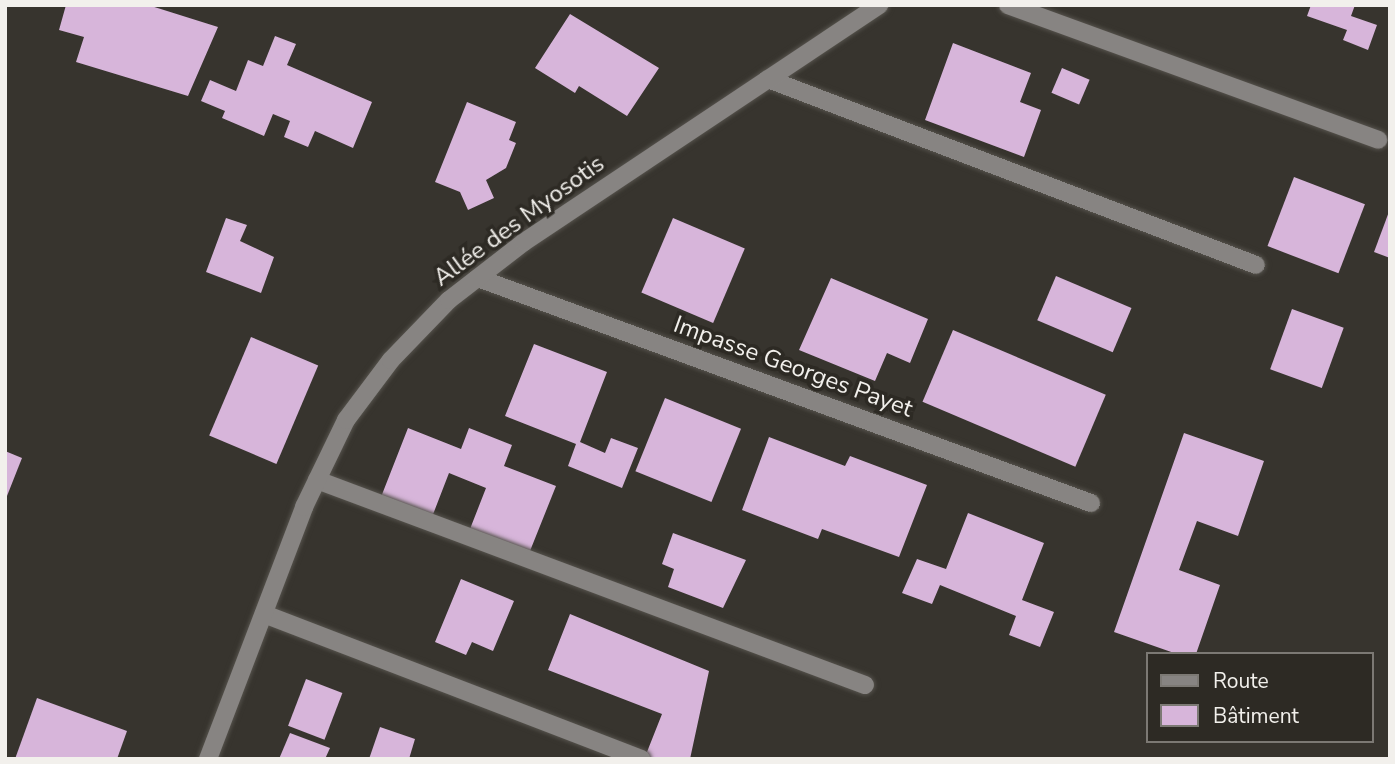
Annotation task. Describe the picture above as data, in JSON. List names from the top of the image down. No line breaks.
{"streets":{"street":["Allée des Myosotis","Impasse Georges Payet"]},"crossings":[["Allée des Myosotis","Impasse Georges Payet"]],"legend":["Route","Bâtiment"]}
